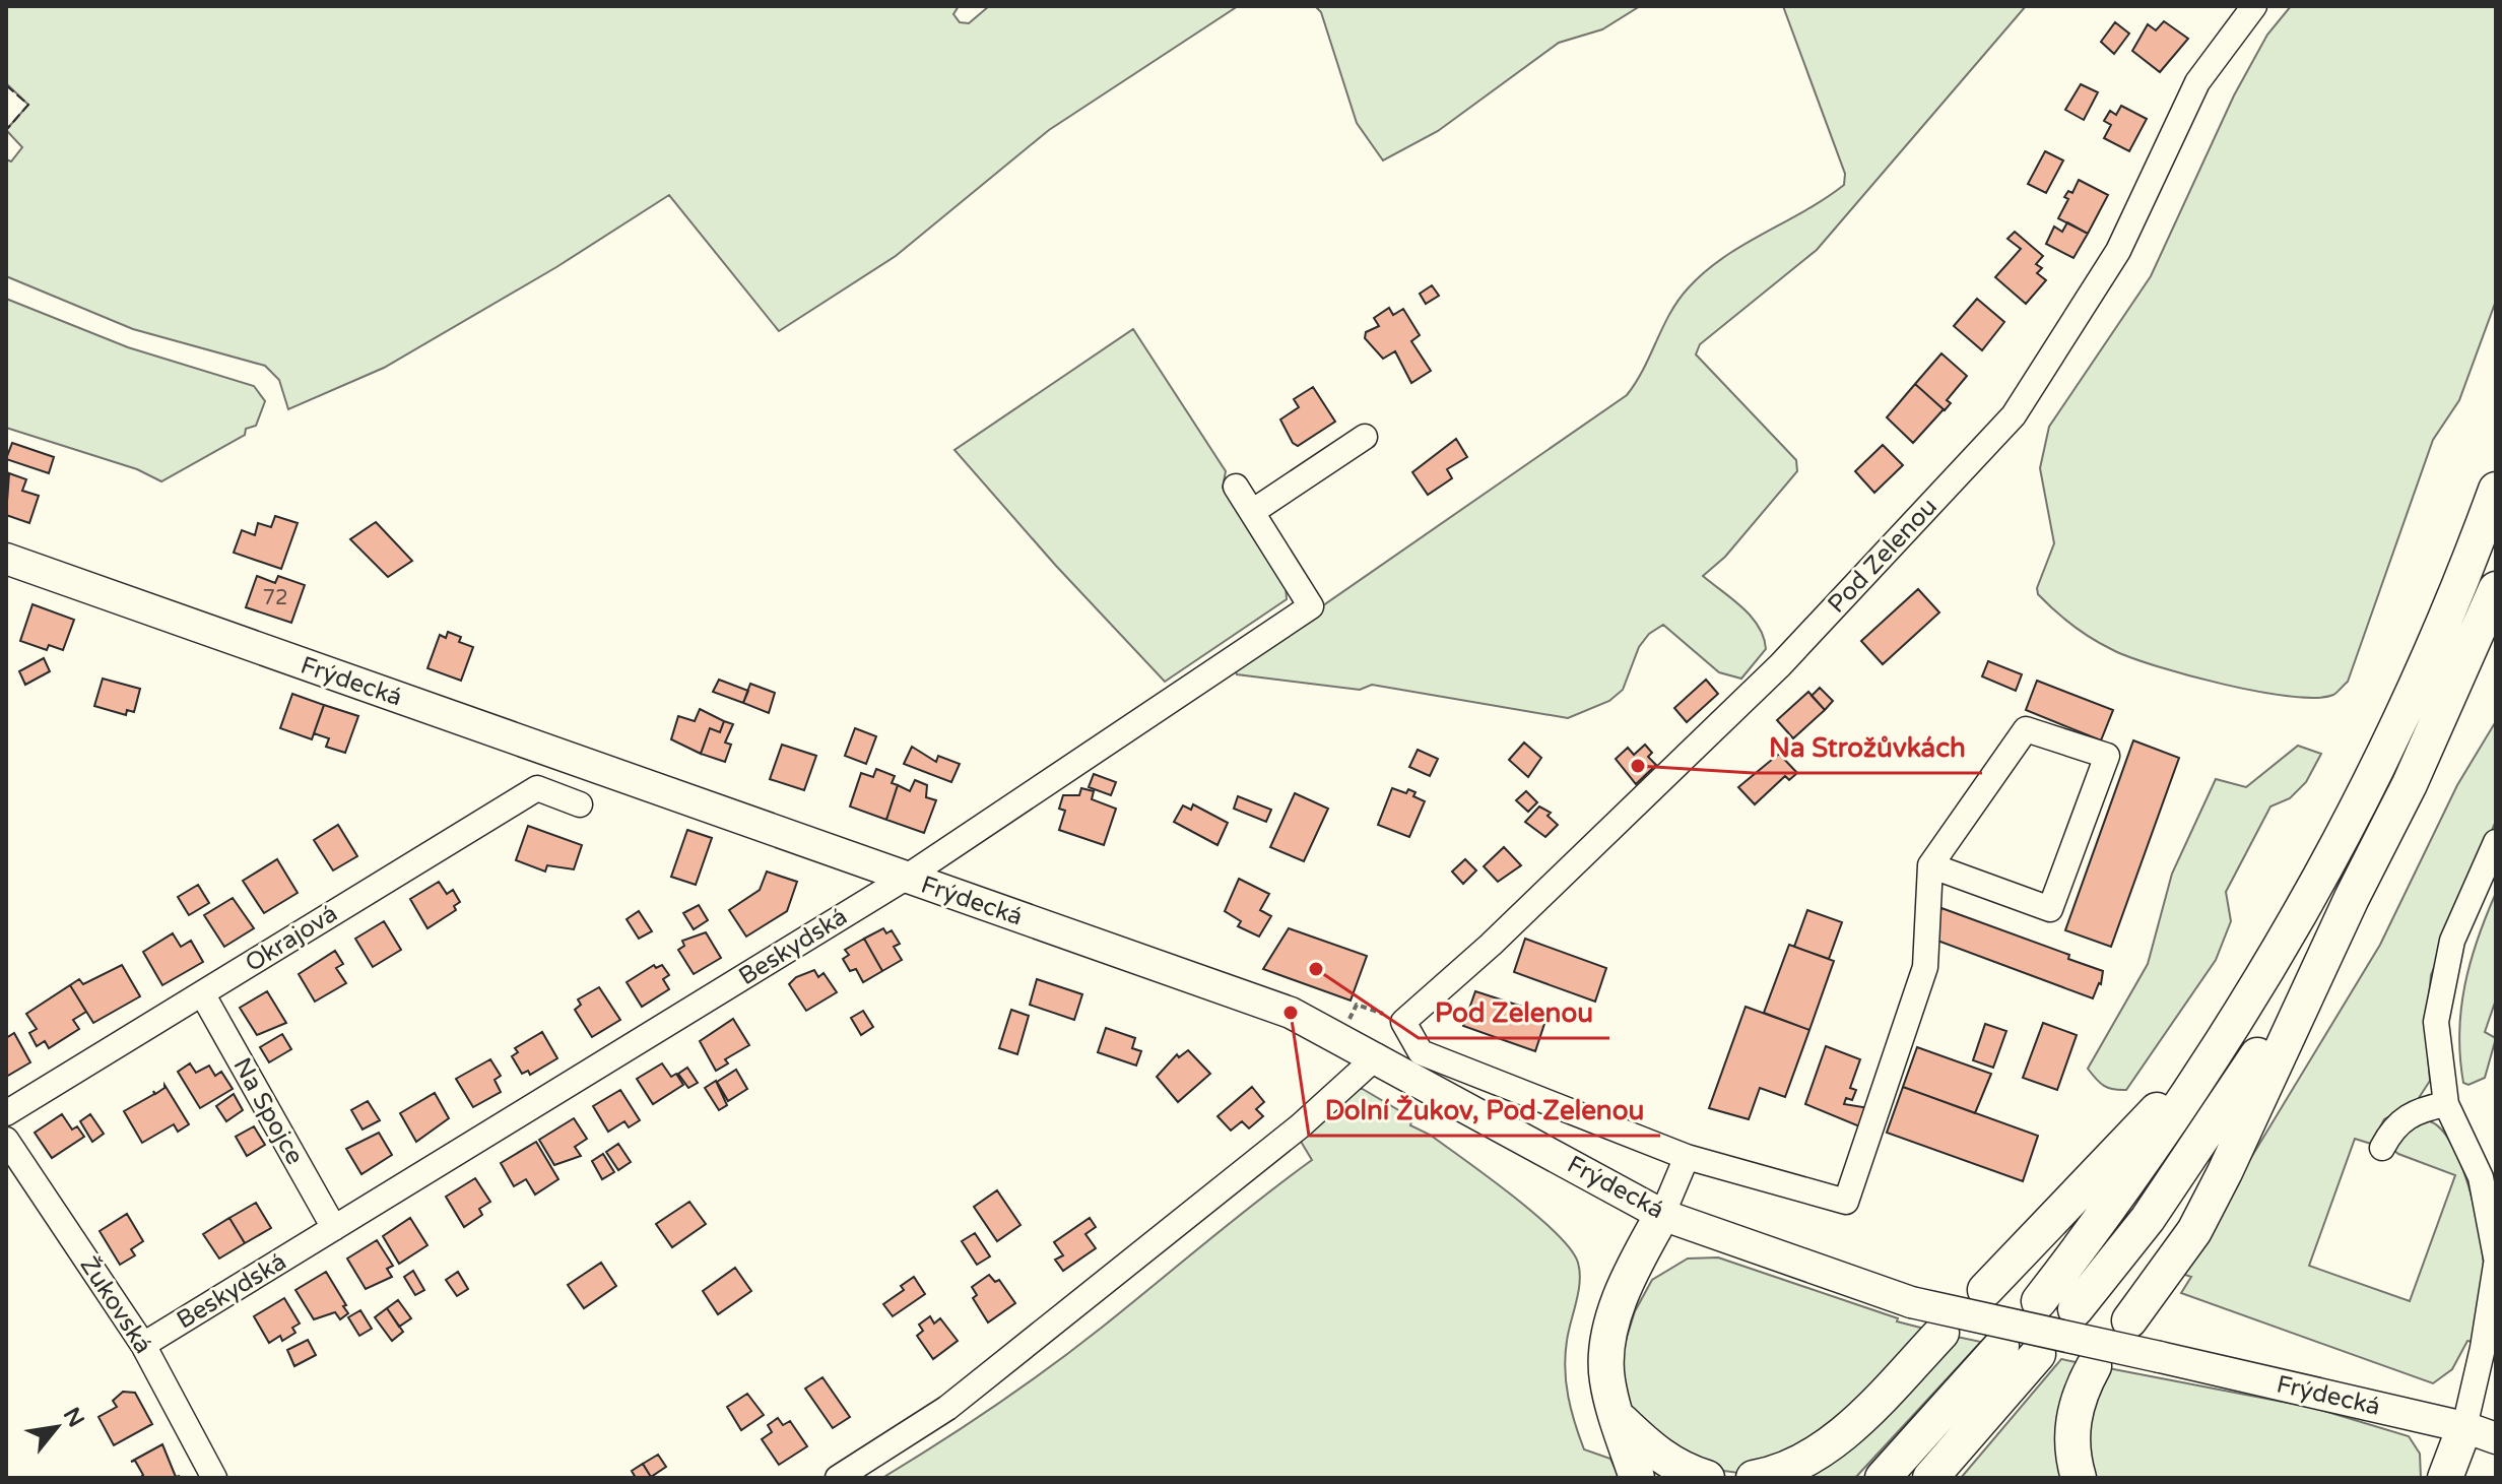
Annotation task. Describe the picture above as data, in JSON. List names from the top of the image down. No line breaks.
{"streets":{"main road":["Frýdecká"],"street":["Pod Zelenou","Okrajová","Beskydská","Na Spojce","Žukovská"]},"crossings":[["Frýdecká","Beskydská"],["Okrajová","Na Spojce"],["Beskydská","Na Spojce"],["Beskydská","Žukovská"]],"places":["Na Strožůvkách","Pod Zelenou","Dolní Žukov, Pod Zelenou"],"house_numbers":["72"],"north":"top right"}
